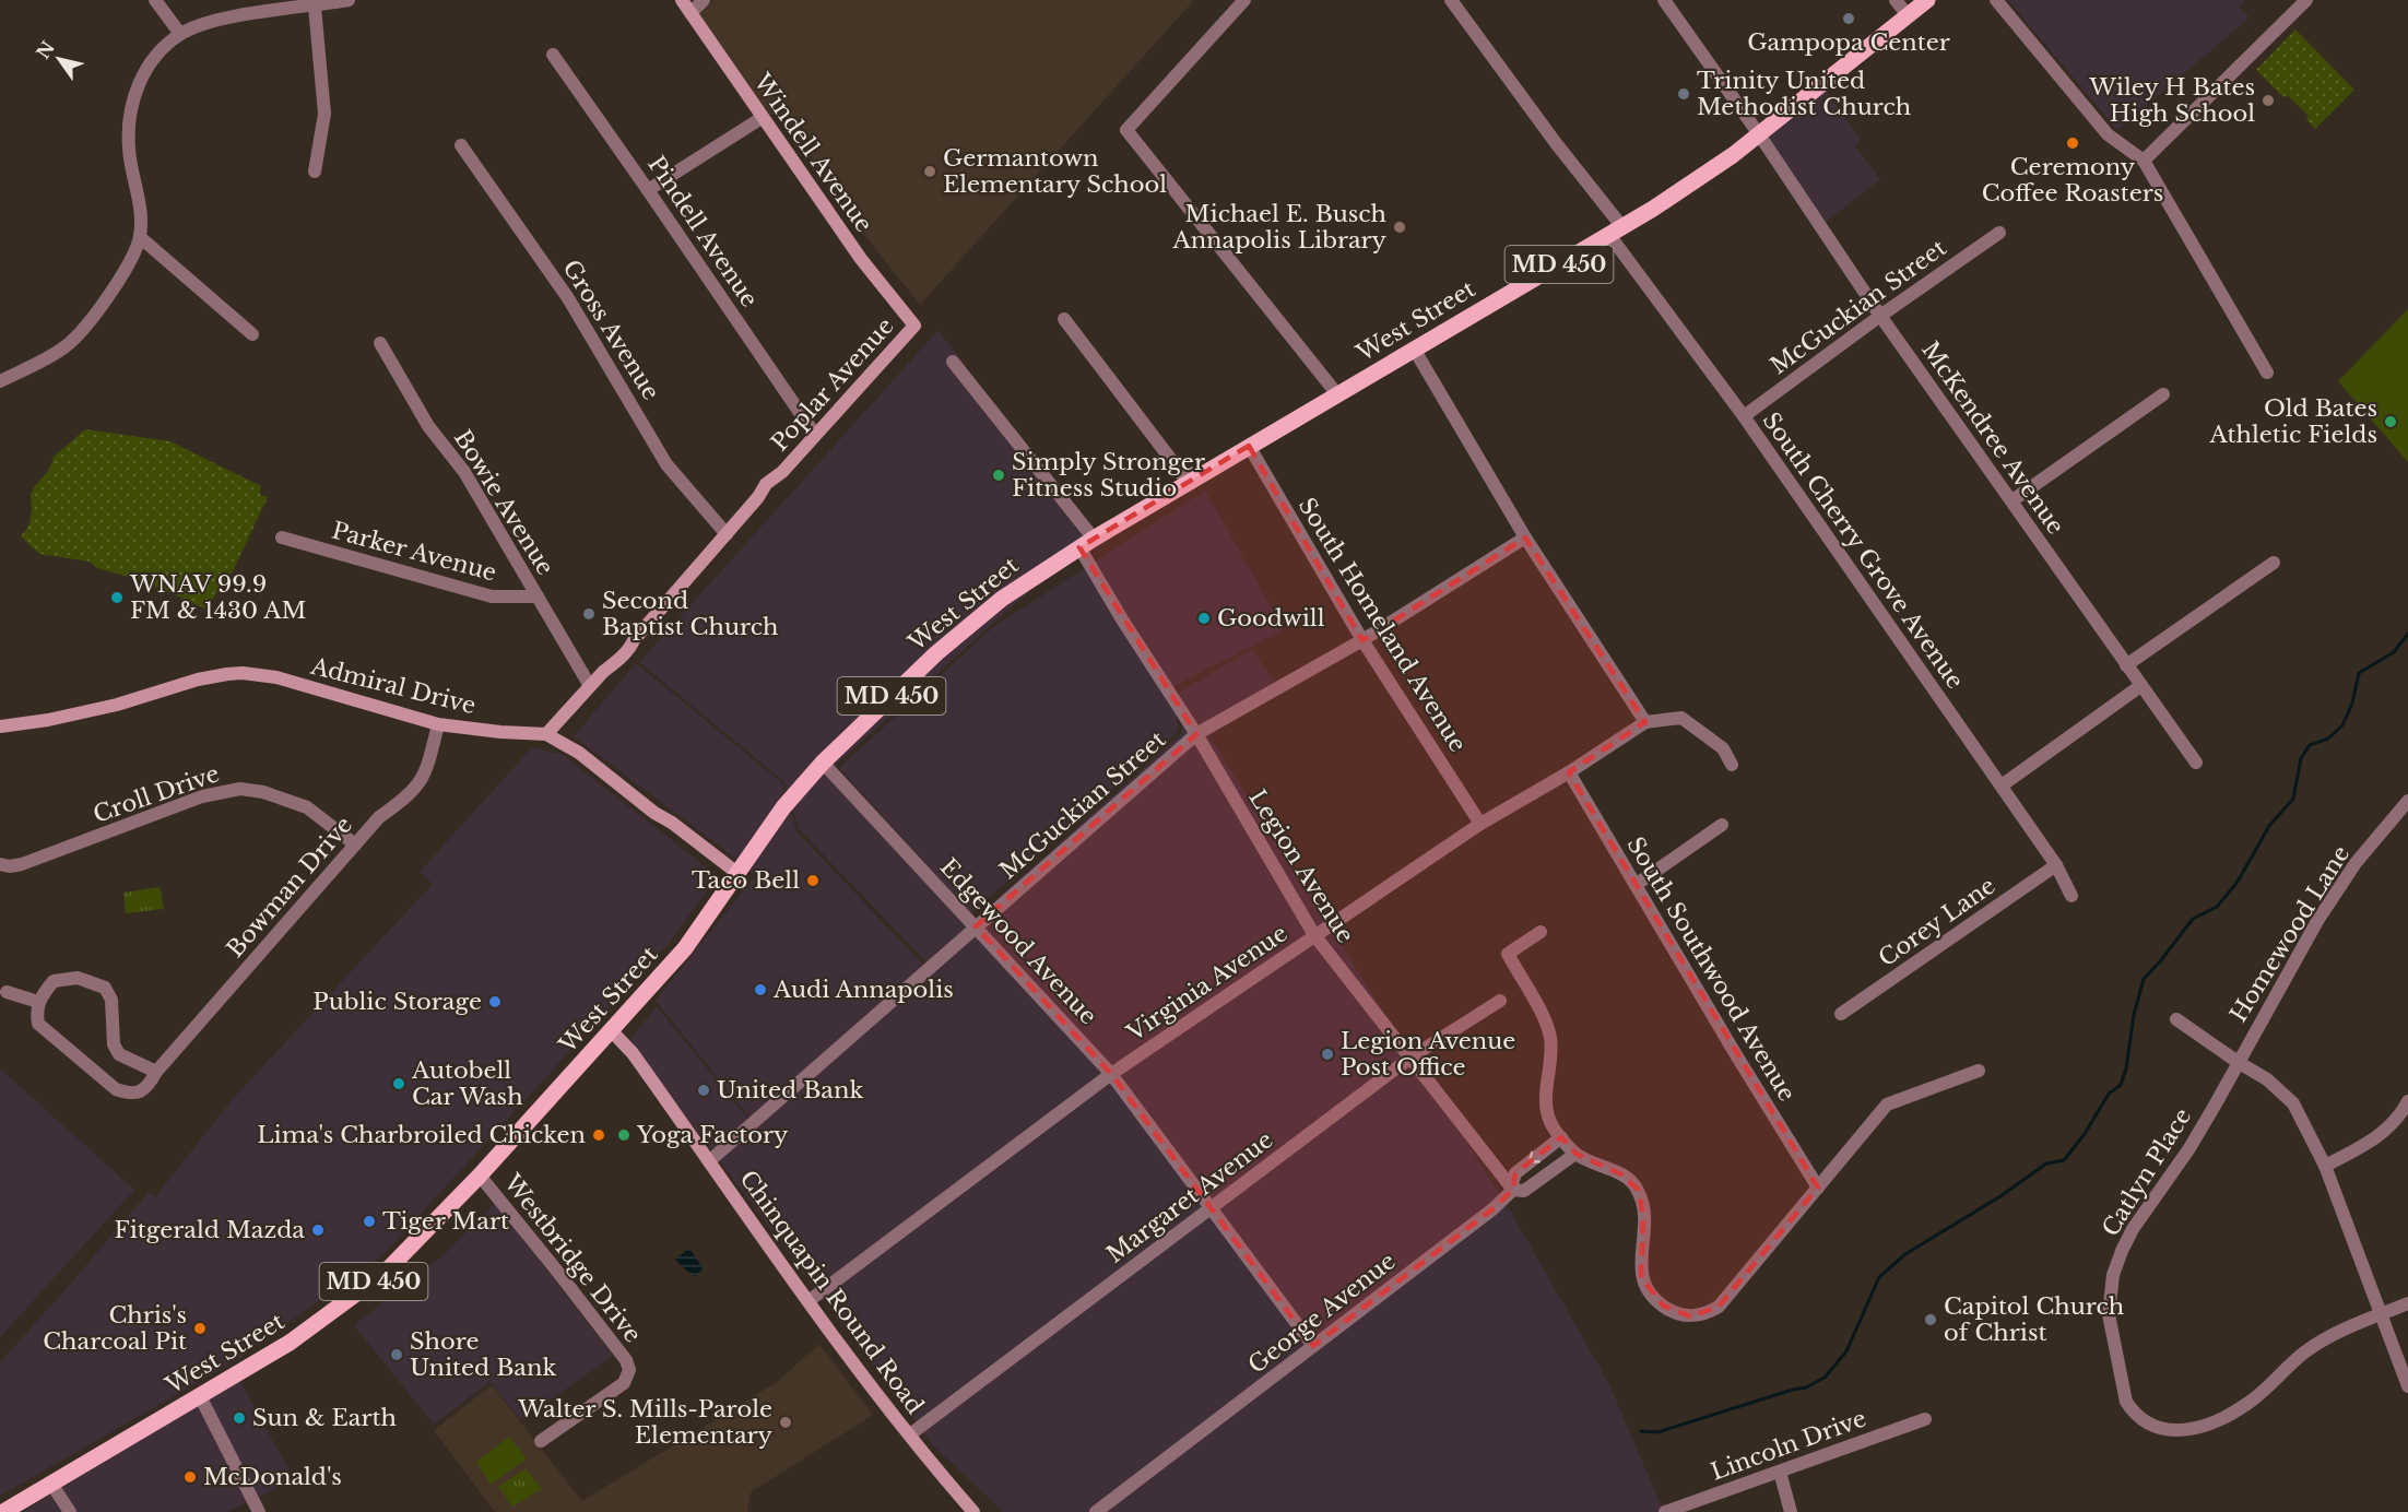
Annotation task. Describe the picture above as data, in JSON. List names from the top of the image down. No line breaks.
{"streets":{"main road":["MD 450","West Street"],"street":["Windell Avenue","Pindell Avenue","McGuckian Street","Gross Avenue","Poplar Avenue","McKendree Avenue","Bowie Avenue","South Cherry Grove Avenue","Parker Avenue","South Homeland Avenue","Admiral Drive","Croll Drive","Legion Avenue","Bowman Drive","Corey Lane","Homewood Lane","Edgewood Avenue","South Southwood Avenue","Virginia Avenue","Catlyn Place","Margaret Avenue","Westbridge Drive","Chinquapin Round Road","George Avenue","Lincoln Drive"]},"crossings":[["Windell Avenue","Poplar Avenue"],["Pindell Avenue","Poplar Avenue"],["McGuckian Street","McKendree Avenue"],["McGuckian Street","South Cherry Grove Avenue"],["McGuckian Street","South Homeland Avenue"],["McGuckian Street","Legion Avenue"],["McGuckian Street","Edgewood Avenue"],["McGuckian Street","Chinquapin Round Road"],["West Street","McKendree Avenue"],["West Street","South Cherry Grove Avenue"],["West Street","South Homeland Avenue"],["West Street","Admiral Drive"],["West Street","Legion Avenue"],["West Street","Edgewood Avenue"],["West Street","Westbridge Drive"],["West Street","Chinquapin Round Road"],["Gross Avenue","Poplar Avenue"],["Poplar Avenue","Bowie Avenue"],["Poplar Avenue","Admiral Drive"],["Bowie Avenue","Parker Avenue"],["South Cherry Grove Avenue","Corey Lane"],["South Homeland Avenue","Virginia Avenue"],["Admiral Drive","Bowman Drive"],["Croll Drive","Bowman Drive"],["Legion Avenue","Virginia Avenue"],["Legion Avenue","Margaret Avenue"],["Legion Avenue","George Avenue"],["Homewood Lane","Catlyn Place"],["Edgewood Avenue","Virginia Avenue"],["Edgewood Avenue","Margaret Avenue"],["Edgewood Avenue","George Avenue"],["South Southwood Avenue","Virginia Avenue"],["Virginia Avenue","Chinquapin Round Road"],["Margaret Avenue","Chinquapin Round Road"]],"places":["Gampopa Center","Trinity United Methodist Church","Wiley H Bates High School","Ceremony Coffee Roasters","Germantown Elementary School","Michael E. Busch Annapolis Library","Old Bates Athletic Fields","Simply Stronger Fitness Studio","WNAV 99.9 FM & 1430 AM","Second Baptist Church","Goodwill","Taco Bell","Audi Annapolis","Public Storage","Legion Avenue Post Office","Autobell Car Wash","United Bank","Lima's Charbroiled Chicken","Yoga Factory","Tiger Mart","Fitgerald Mazda","Capitol Church of Christ","Chris's Charcoal Pit","Shore United Bank","Sun & Earth","Walter S. Mills-Parole Elementary","McDonald's"],"north":"top left"}
